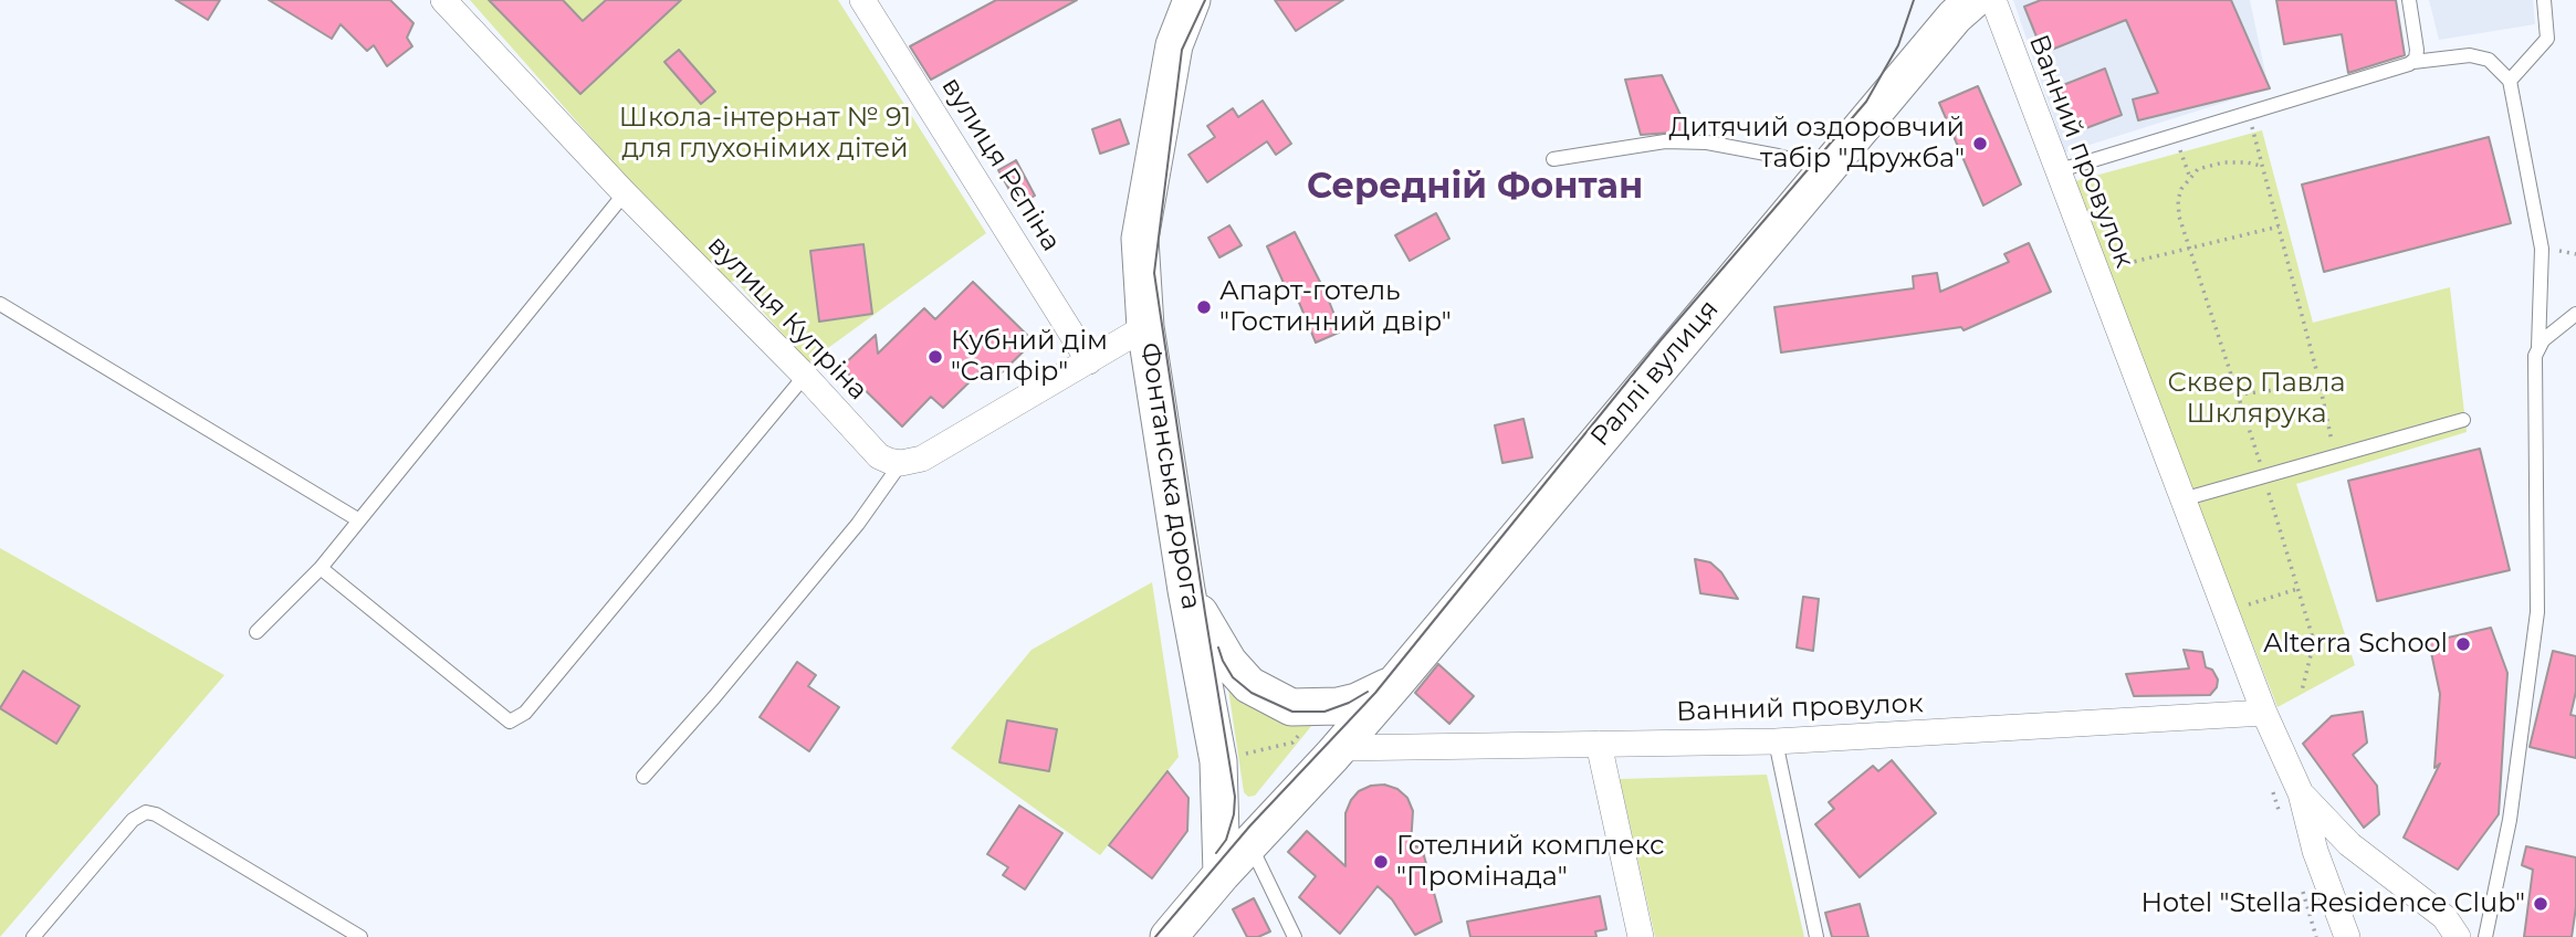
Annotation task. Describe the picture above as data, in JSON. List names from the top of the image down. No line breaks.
{"streets":{"main road":["Раллі вулиця","Фонтанська дорога"],"street":["Ванний провулок","вулиця Рєпіна","вулиця Купріна"]},"crossings":[["Ванний провулок","Раллі вулиця"],["Раллі вулиця","Фонтанська дорога"]],"districts":["Середній Фонтан"],"parks":["Школа-інтернат № 91 для глухонімих дітей","Сквер Павла Шклярука"],"places":["Дитячий оздоровчий табір \"Дружба\"","Апарт-готель \"Гостинний двір\"","Кубний дім \"Сапфір\"","Alterra School","Готелний комплекс \"Промінада\"","Hotel \"Stella Residence Club\""]}
